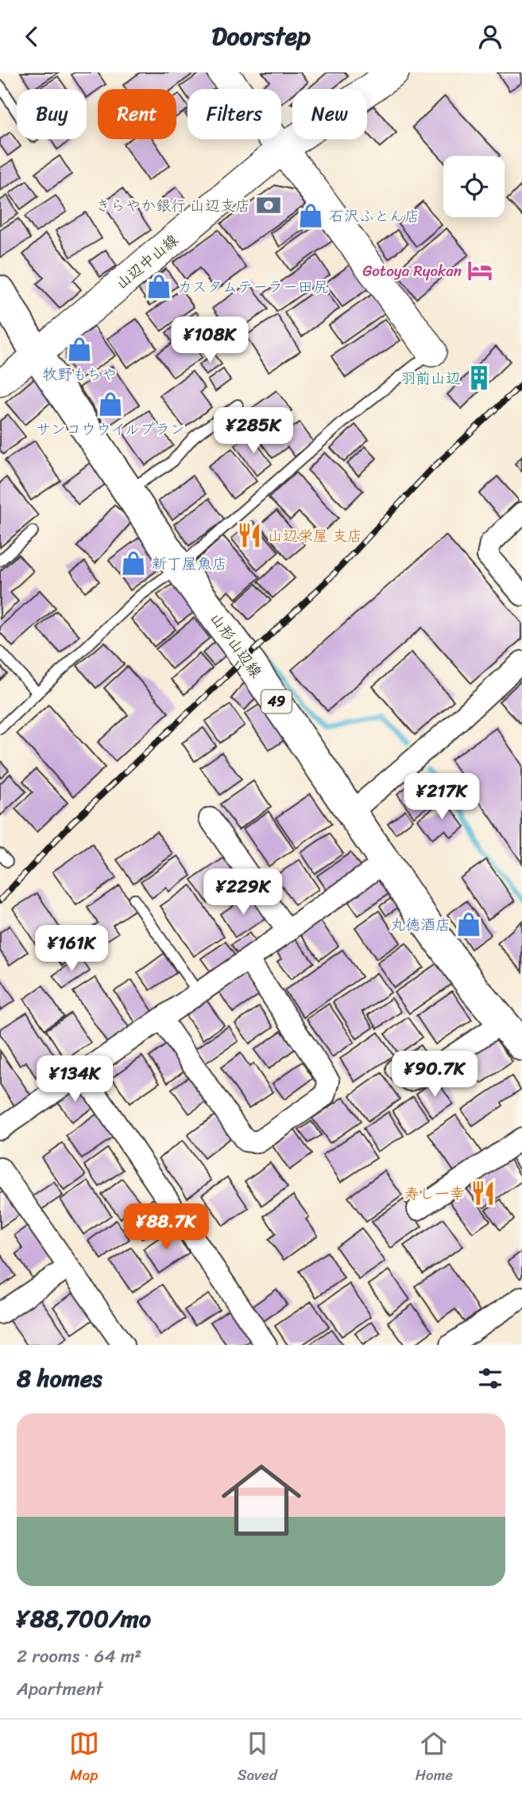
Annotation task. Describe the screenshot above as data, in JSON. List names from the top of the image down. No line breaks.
{"streets":{"main road":["山辺中山線","山形山辺線","49"]},"crossings":[["山辺中山線","山形山辺線"]],"places":{"bank":["きらやか銀行 山辺支店"],"shop":["石沢ふとん店","カスタムテーラー田尻","牧野もちや","サンコウウイルプラン","新丁屋魚店","丸徳酒店"],"hotel":["Gotoya Ryokan"],"building":["羽前山辺"],"restaurant":["山辺栄屋 支店","寿し一幸"]},"page":{"header":"Doorstep","chip":["Buy","Rent","Filters","New"],"price":["¥108K","¥285K","¥217K","¥229K","¥161K","¥90.7K","¥134K","¥88.7K"],"heading":"8 homes","list":[{"name":"¥88,700/mo","note":"2 rooms · 64 m² · Apartment"}],"tabs":["Map","Saved","Home"]}}
